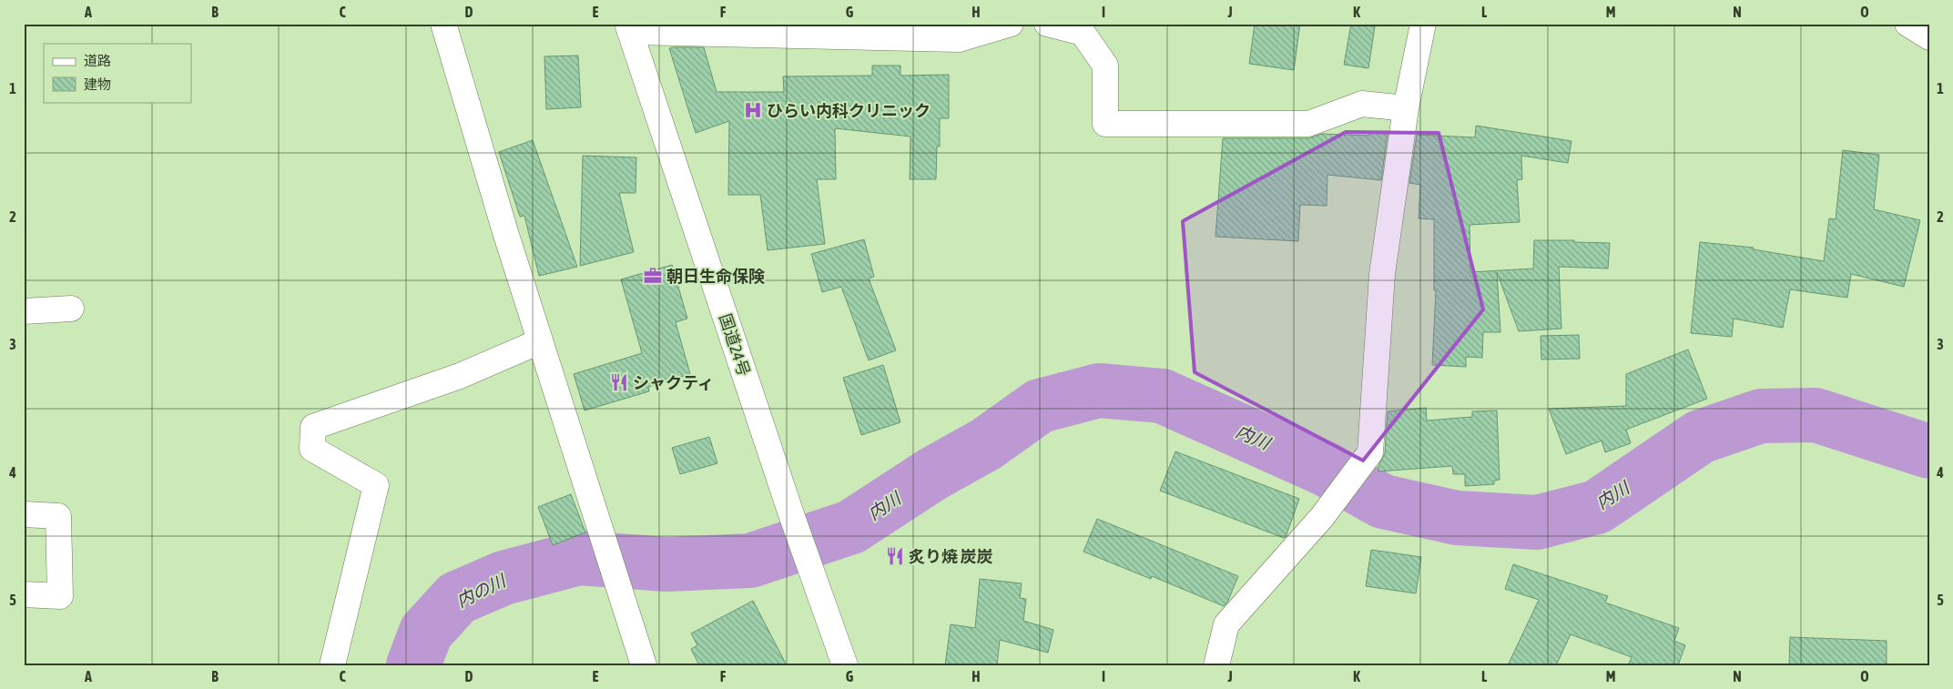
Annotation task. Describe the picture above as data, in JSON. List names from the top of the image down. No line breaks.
{"streets":{"main road":["国道24号"]},"water":["内川","内の川"],"places":{"hospital":["ひらい内科クリニック"],"office":["朝日生命保険"],"restaurant":["シャクティ","炙り焼 炭炭"]},"legend":["道路","建物"],"grid":{"columns":["A","B","C","D","E","F","G","H","I","J","K","L","M","N","O"],"rows":["1","2","3","4","5"]}}
